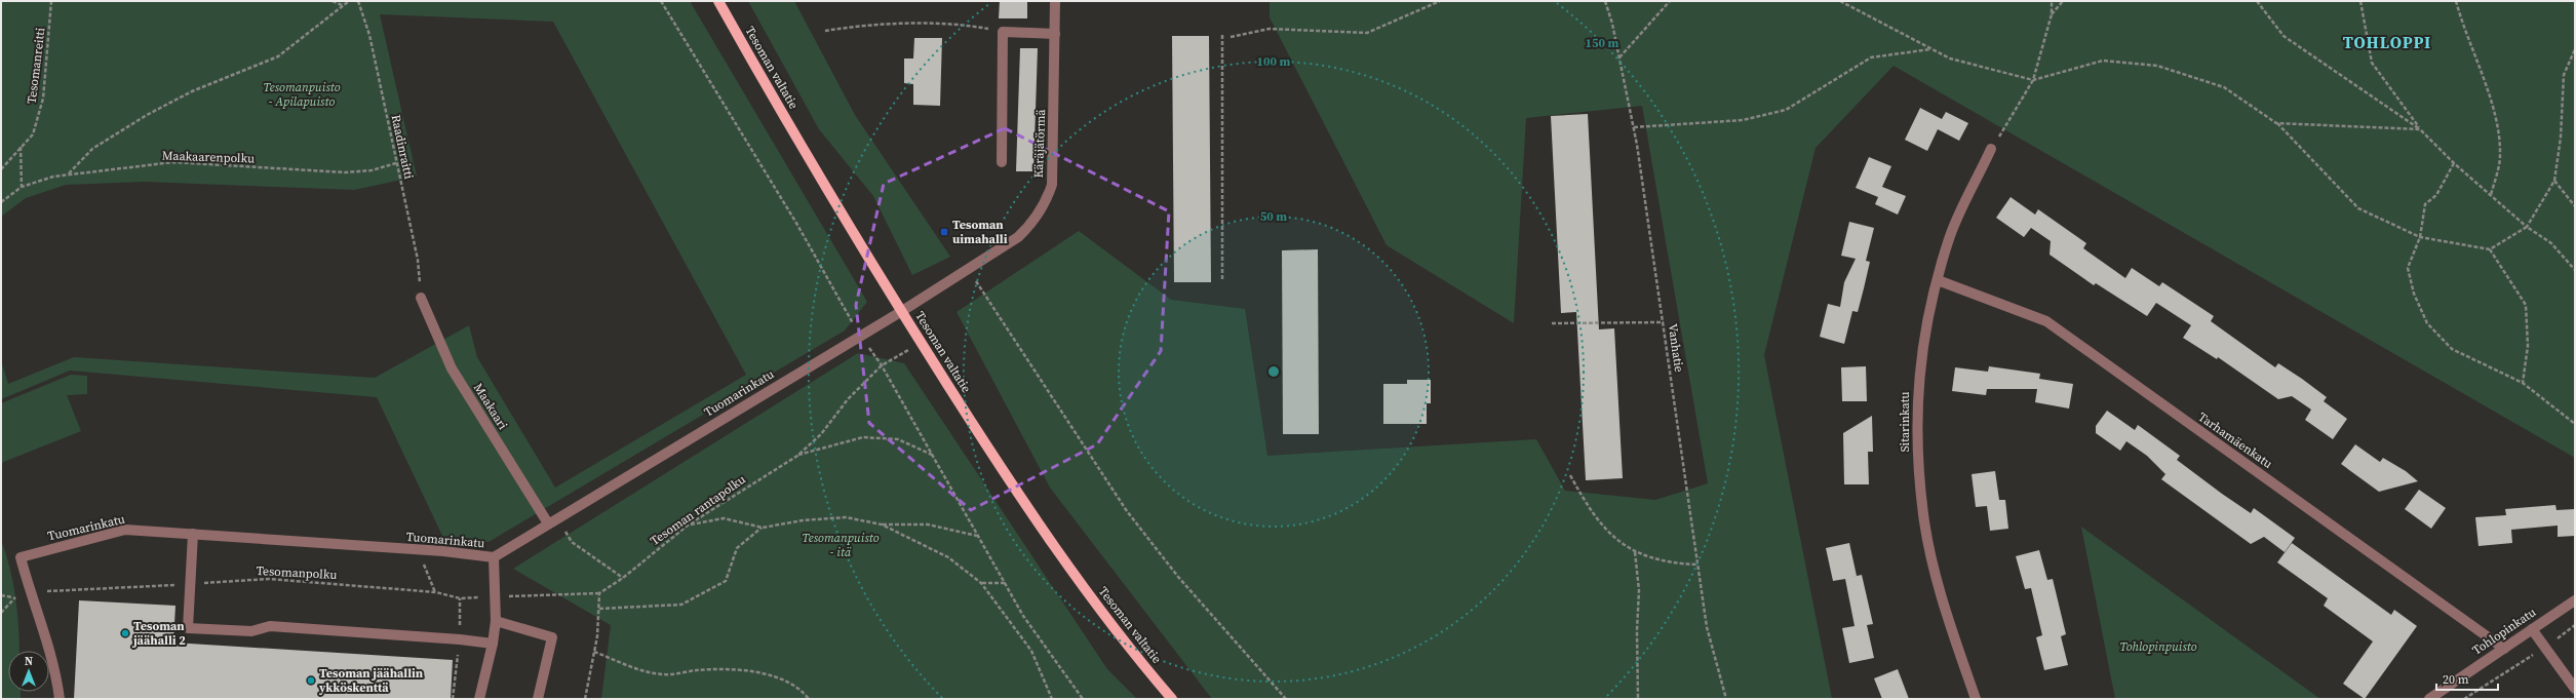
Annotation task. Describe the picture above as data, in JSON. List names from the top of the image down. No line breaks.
{"streets":{"main road":["Tesoman valtatie"],"street":["Käräjätörmä","Tuomarinkatu","Maakaari","Sitarinkatu","Tarhamäenkatu","Tohlopinkatu"],"path":["Tesomanreitti","Raadinraitti","Maakaarenpolku","Vanhatie","Tesoman rantapolku","Tesomanpolku"]},"crossings":[["Tesoman valtatie","Käräjätörmä"],["Tesoman valtatie","Tuomarinkatu"],["Tesoman valtatie","Tesoman rantapolku"],["Käräjätörmä","Tuomarinkatu"],["Raadinraitti","Maakaarenpolku"],["Raadinraitti","Maakaari"],["Tuomarinkatu","Maakaari"],["Tuomarinkatu","Tesomanpolku"],["Sitarinkatu","Tarhamäenkatu"],["Tarhamäenkatu","Tohlopinkatu"],["Tesoman rantapolku","Tesomanpolku"]],"districts":["TOHLOPPI"],"parks":["Tesomanpuisto - Apilapuisto","Tesomanpuisto - itä","Tohlopinpuisto"],"places":{"transit":["Tesoman uimahalli"],"other":["Tesoman jäähalli 2","Tesoman jäähallin ykköskenttä"]},"scale_bar":"20 m","north":"top","rings":["150 m","100 m","50 m"]}
